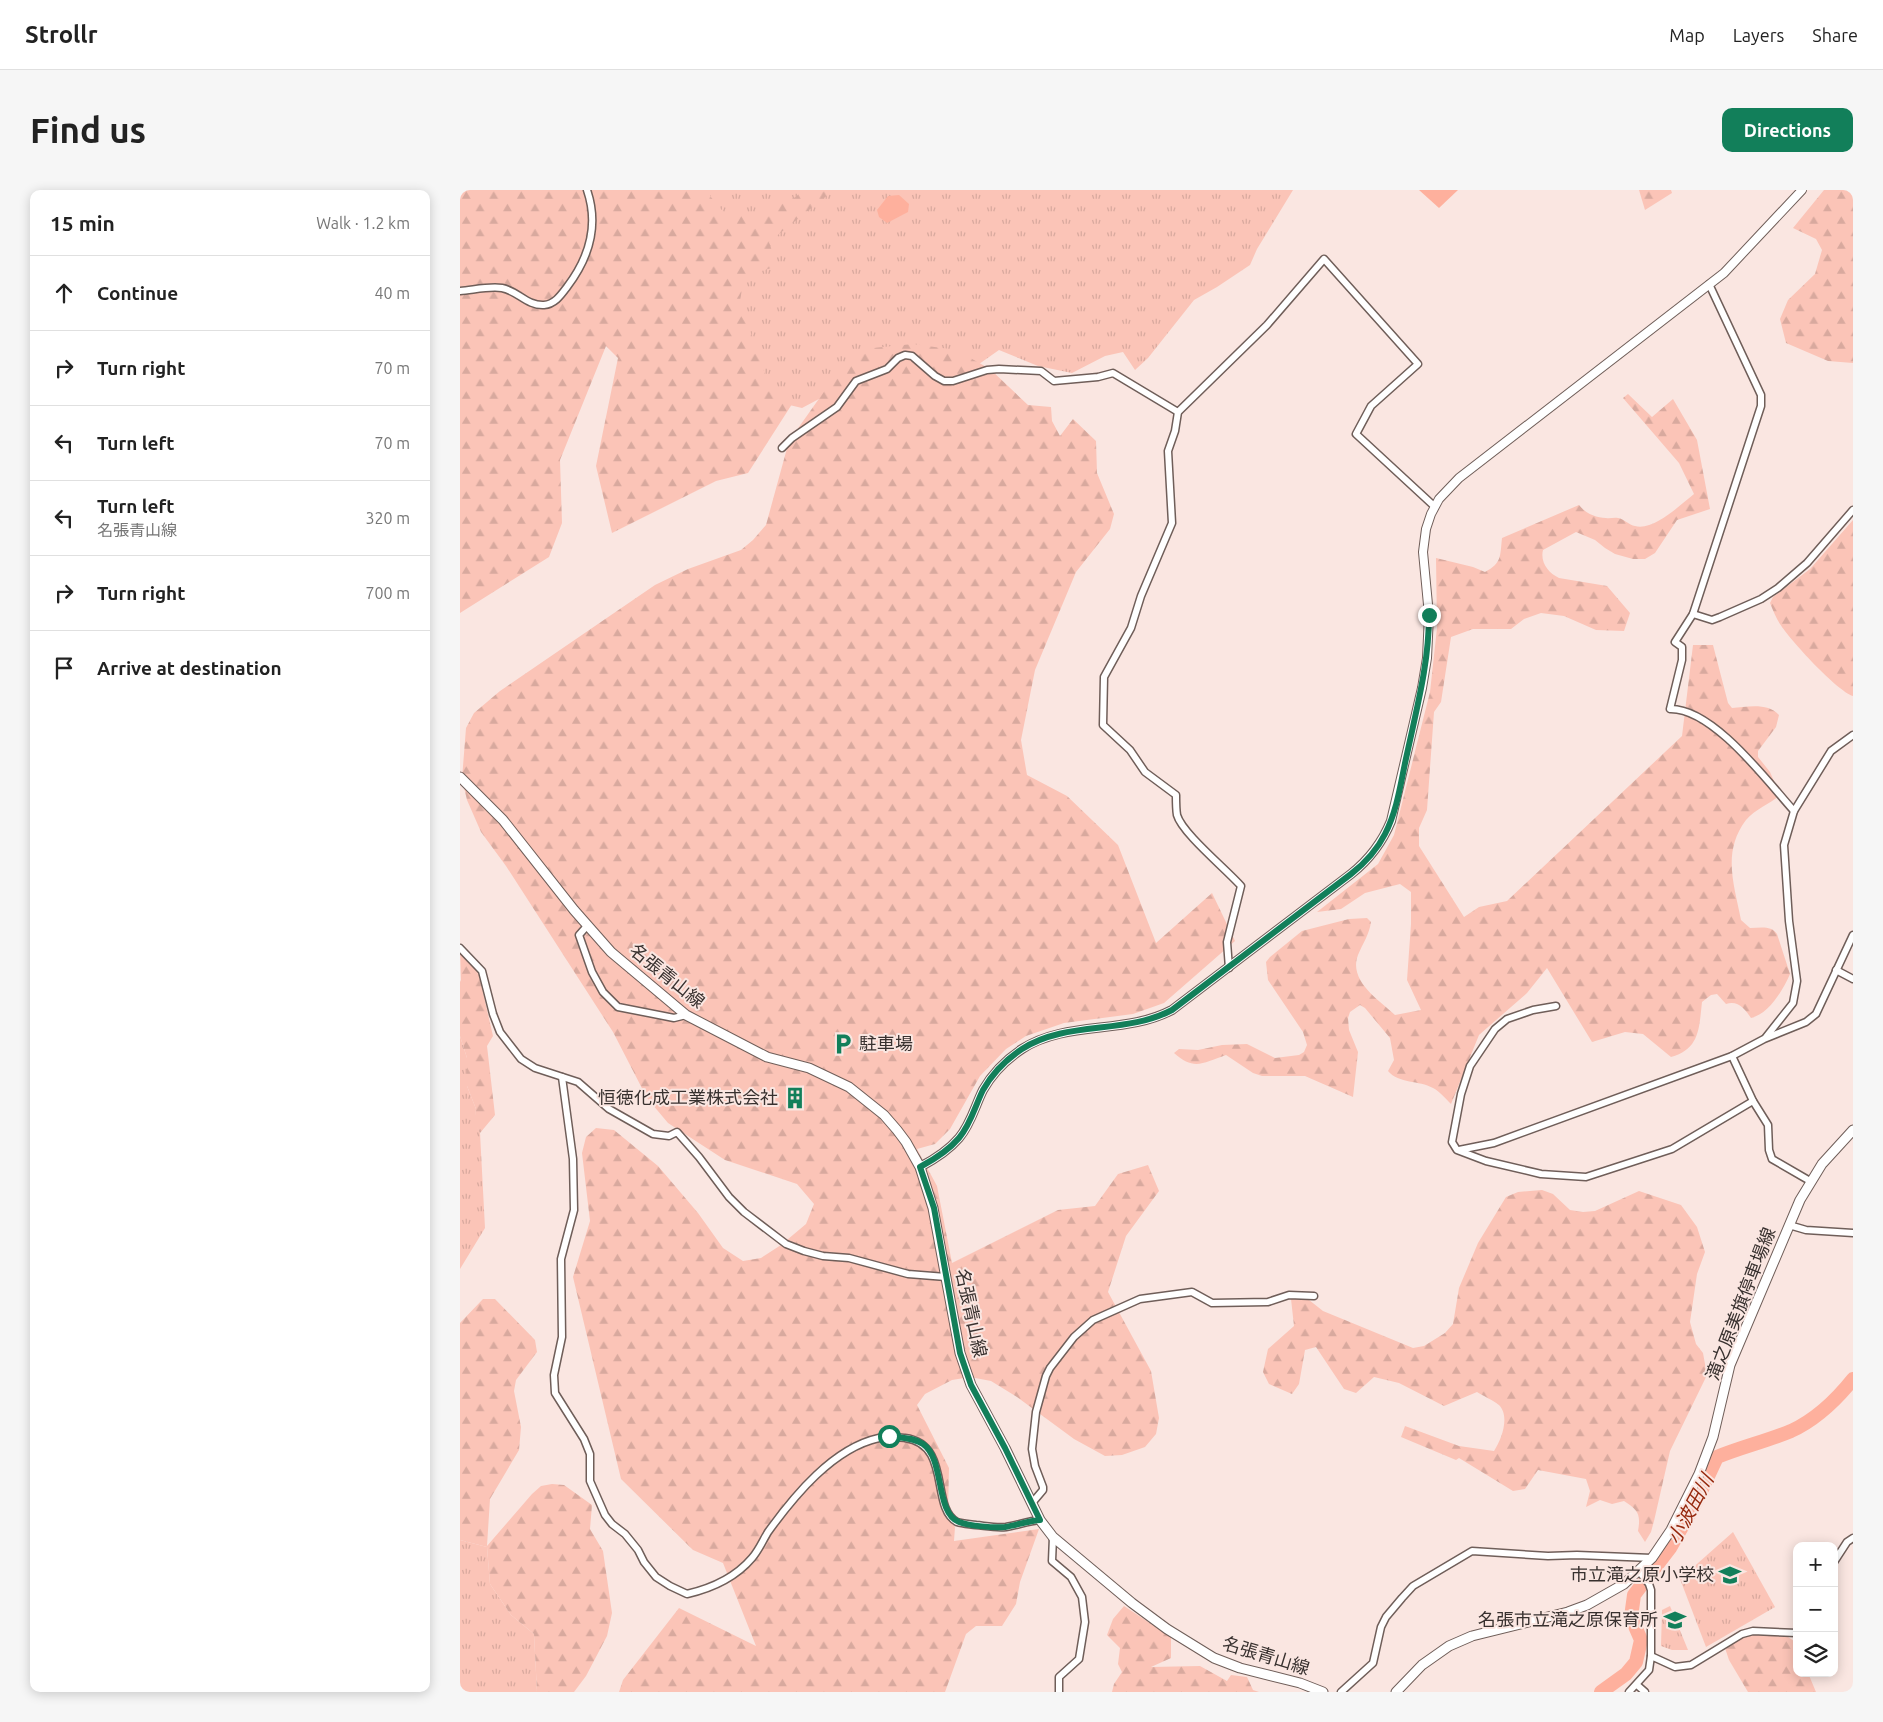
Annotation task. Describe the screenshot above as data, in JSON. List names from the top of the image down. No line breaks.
{"streets":{"main road":["名張青山線","滝之原美旗停車場線"]},"water":["小波田川"],"places":{"parking":["駐車場"],"building":["恒徳化成工業株式会社"],"school or university":["市立滝之原小学校","名張市立滝之原保育所"]},"page":{"header":"Strollr","nav":["Map","Layers","Share"],"buttons":"Directions","title":"Find us","heading":["15 min","Walk · 1.2 km"],"list":[["Continue","40 m"],["Turn right","70 m"],["Turn left","70 m"],["Turn left","名張青山線","320 m"],["Turn right","700 m"],"Arrive at destination"],"map_buttons":["+","−"]}}
